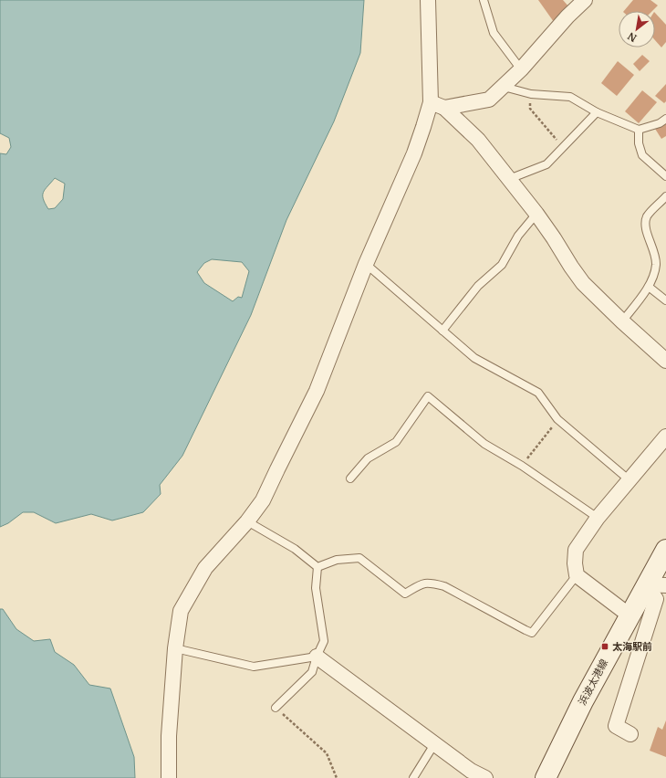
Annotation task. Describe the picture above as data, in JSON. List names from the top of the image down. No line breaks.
{"streets":{"main road":["浜波太港線"]},"places":{"transit":["太海駅前"]},"north":"bottom left"}
